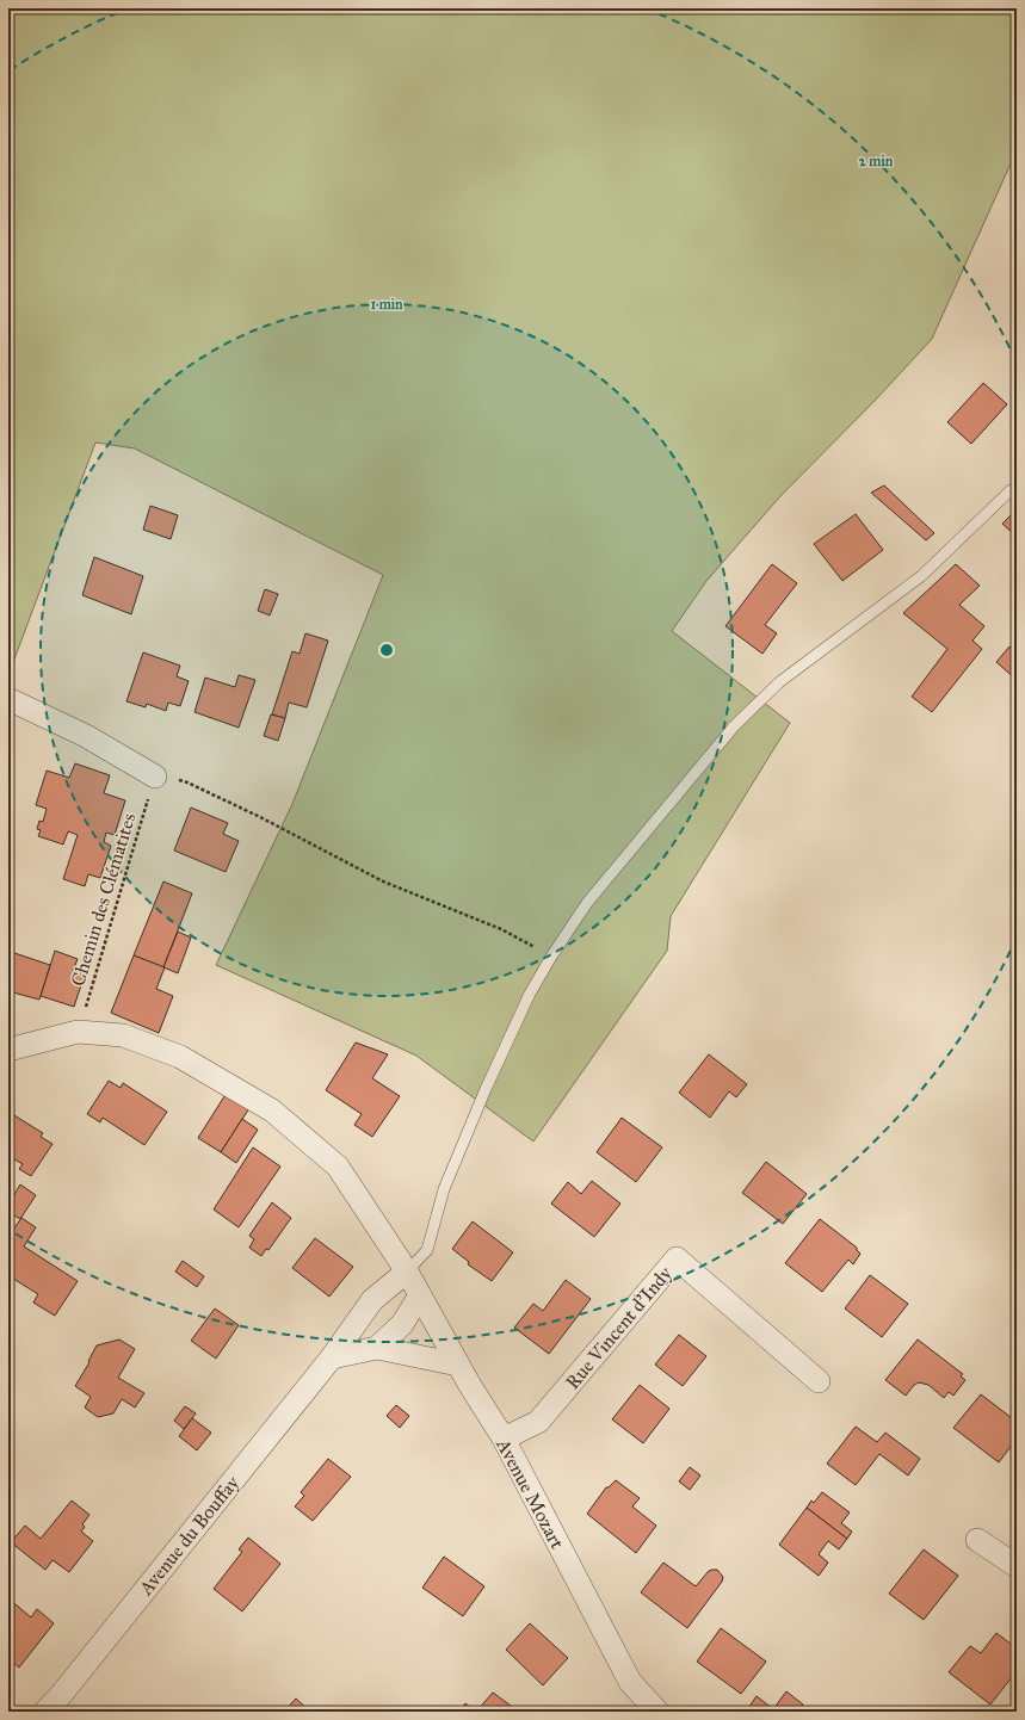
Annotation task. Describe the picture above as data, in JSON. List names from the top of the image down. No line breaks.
{"streets":{"street":["Rue Vincent d'Indy","Avenue Mozart","Avenue du Bouffay"],"path":["Chemin des Clématites"]},"crossings":[["Chemin des Clématites","Avenue Mozart"],["Rue Vincent d'Indy","Avenue Mozart"],["Avenue Mozart","Avenue du Bouffay"]],"rings":["2 min","1 min"]}
